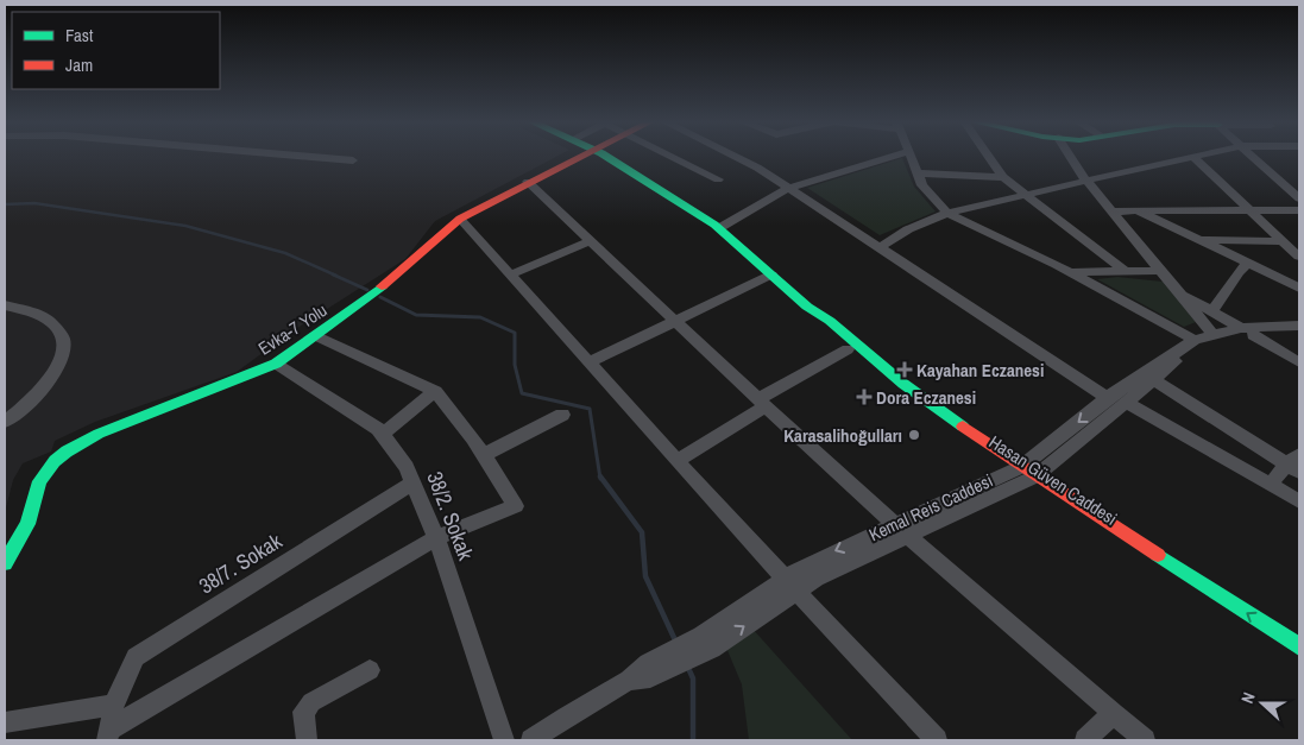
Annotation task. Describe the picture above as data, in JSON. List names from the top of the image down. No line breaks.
{"streets":{"street":["Evka-7 Yolu","Hasan Güven Caddesi","Kemal Reis Caddesi","38/2. Sokak","38/7. Sokak"]},"crossings":[["Evka-7 Yolu","38/2. Sokak"],["Hasan Güven Caddesi","Kemal Reis Caddesi"],["38/2. Sokak","38/7. Sokak"]],"places":{"health":["Kayahan Eczanesi","Dora Eczanesi"],"other":["Karasalihoğulları"]},"legend":["Fast","Jam"],"north":"left"}
